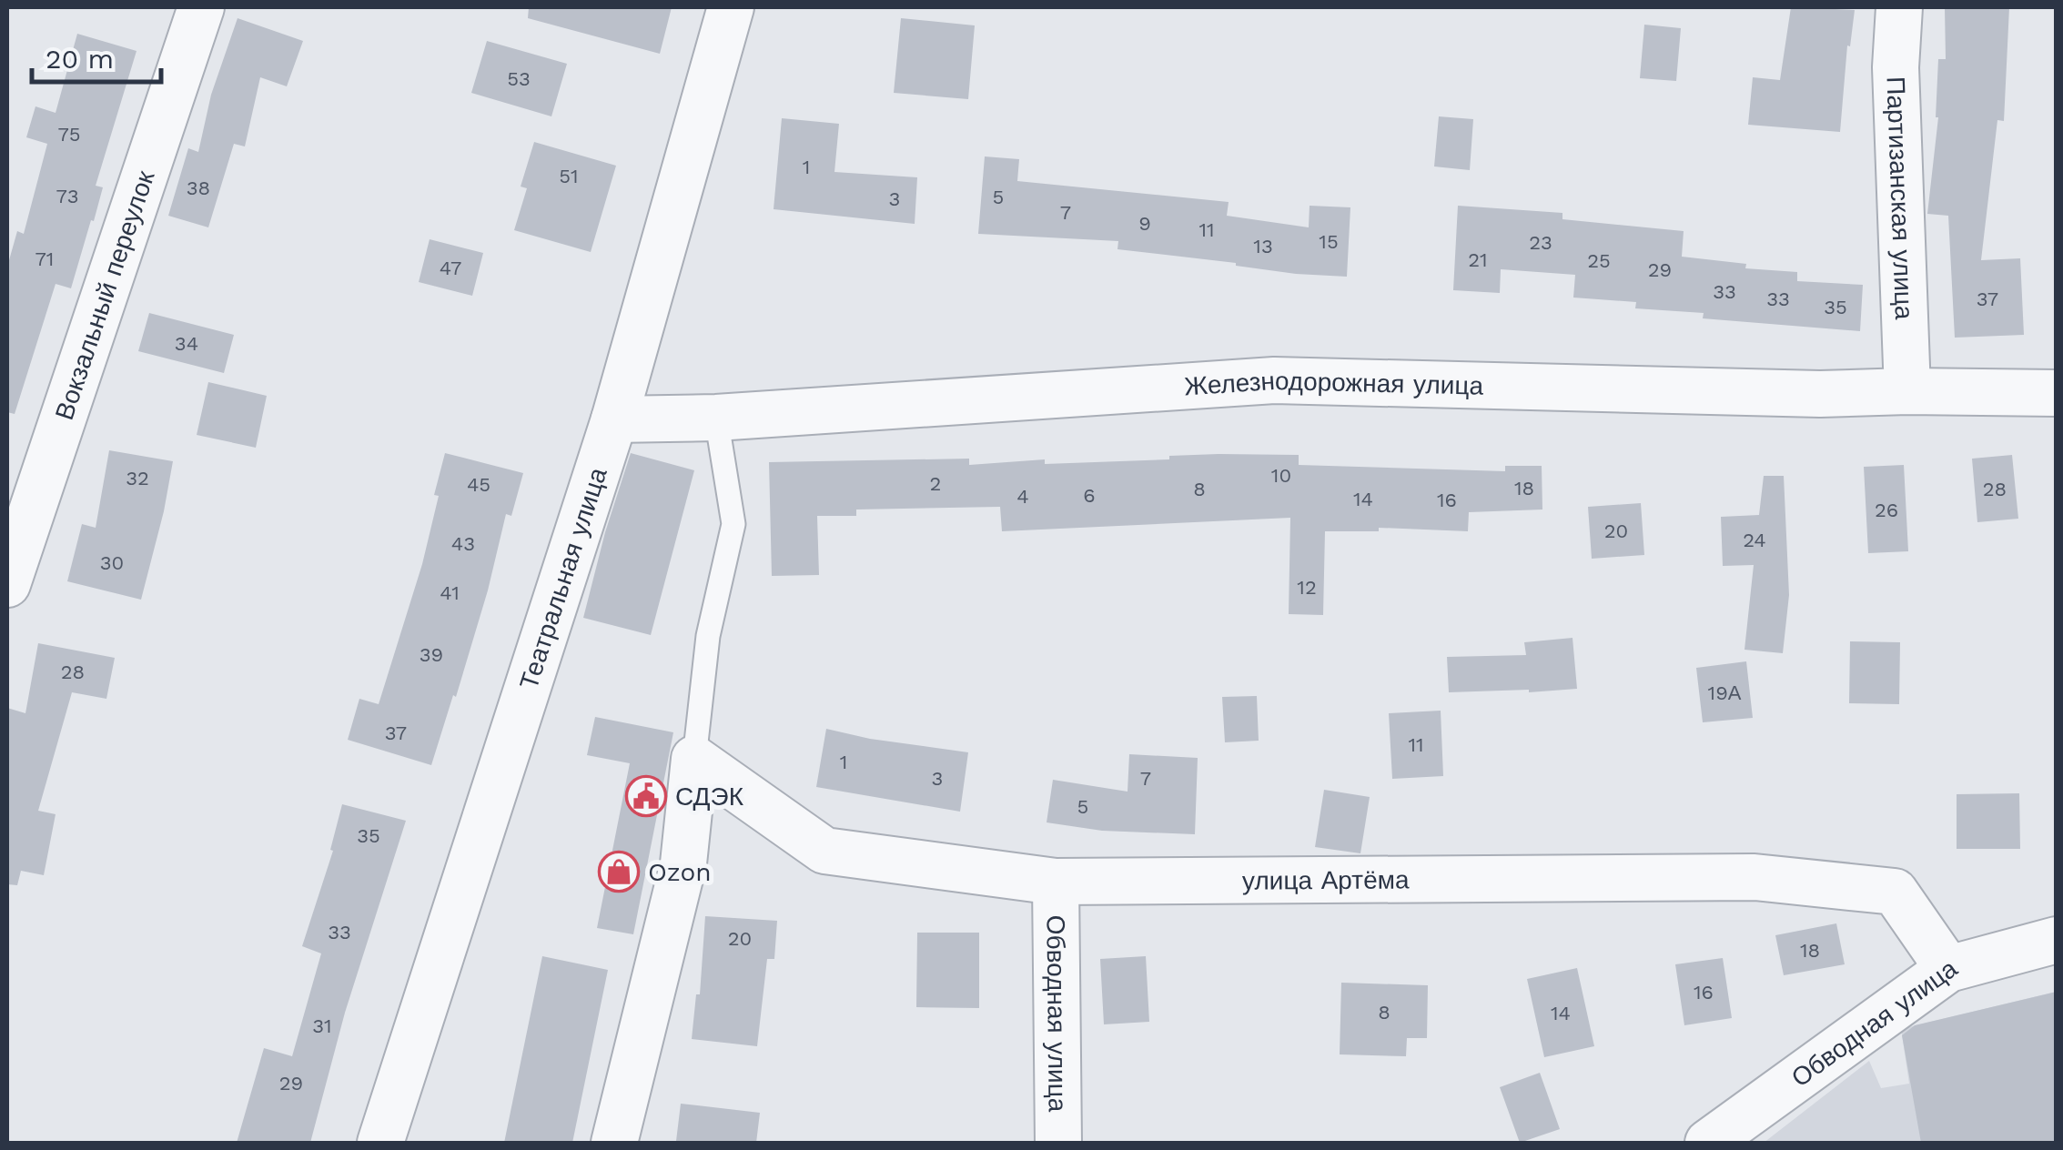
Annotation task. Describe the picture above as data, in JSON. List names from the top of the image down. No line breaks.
{"streets":{"street":["Партизанская улица","Вокзальный переулок","Железнодорожная улица","Театральная улица","улица Артёма","Обводная улица"]},"crossings":[["Партизанская улица","Железнодорожная улица"],["Железнодорожная улица","Театральная улица"],["улица Артёма","Обводная улица"]],"places":{"public building":["СДЭК"],"shop":["Ozon"]},"house_numbers":["53","75","1","51","38","73","5","3","7","9","11","15","23","13","71","21","25","47","29","33","33","37","35","34","10","32","2","45","18","8","28","6","4","14","16","26","20","24","43","30","12","41","39","28","19А","37","11","1","3","7","5","35","33","20","18","16","8","14","31","29"],"scale_bar":"20 m"}
